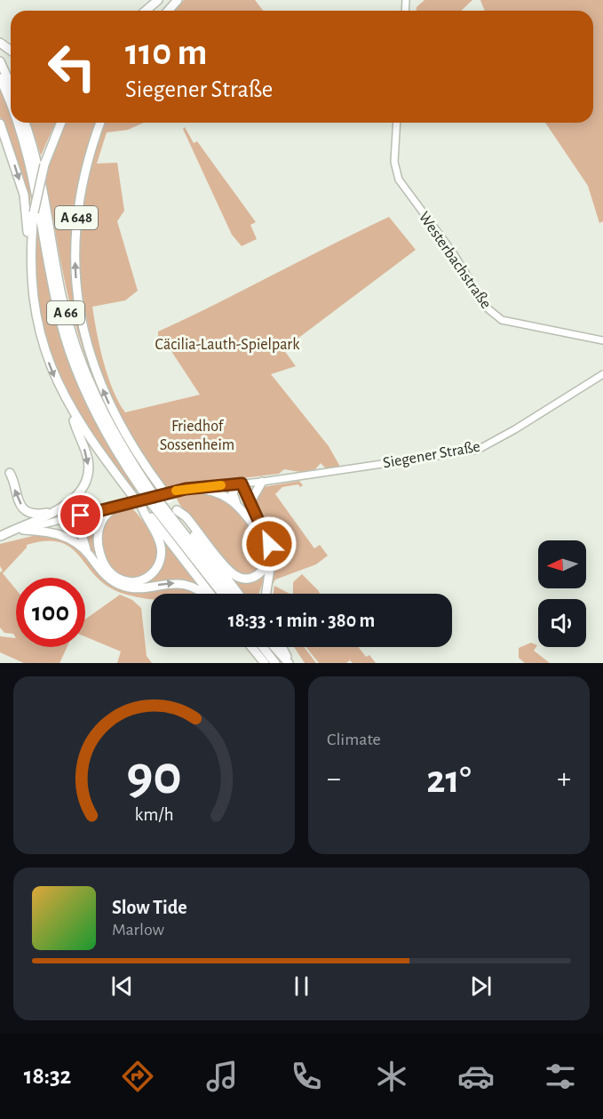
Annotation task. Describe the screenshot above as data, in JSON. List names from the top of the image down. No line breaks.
{"streets":{"highway":["A 648","A 66"],"main road":["Westerbachstraße","Siegener Straße"]},"crossings":[["A 648","Siegener Straße"]],"parks":["Cäcilia-Lauth-Spielpark","Friedhof Sossenheim"],"north":"left","page":{"turn":["110 m","Siegener Straße"],"limit":"100","trip":"18:33 · 1 min · 380 m","tile":"Climate","heat":["−","21°","+"],"song":["Slow Tide","Marlow"],"tabs":"18:32","gauge":["90","km/h"]}}
